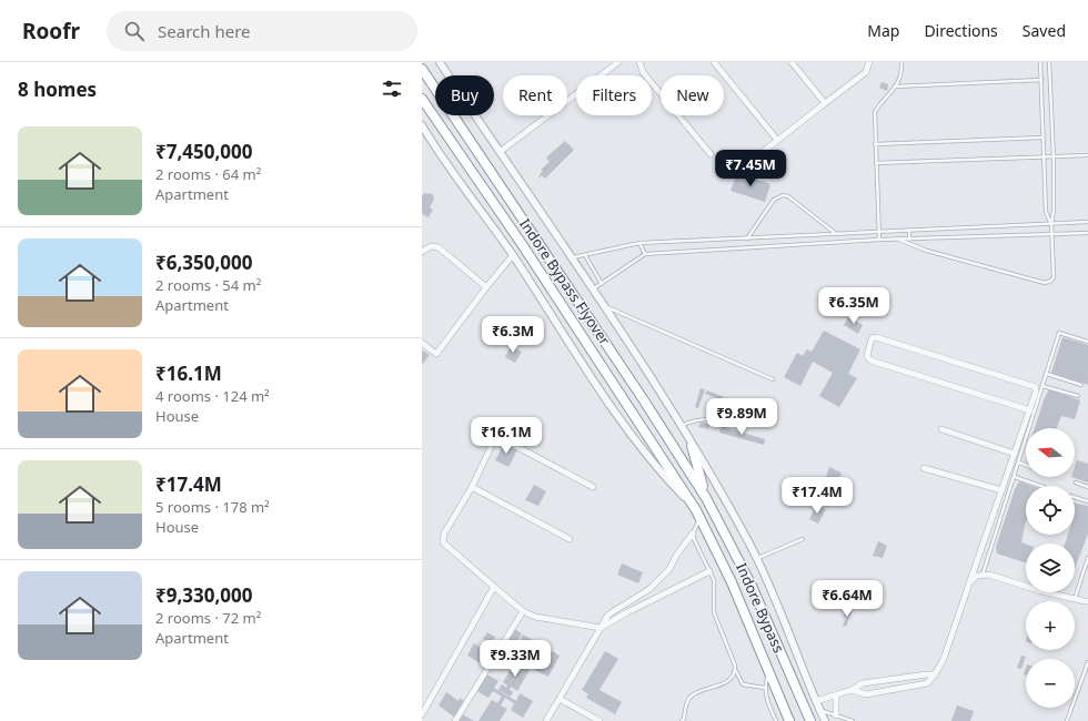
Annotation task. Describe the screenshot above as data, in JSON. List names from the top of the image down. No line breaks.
{"streets":{"highway":["Indore Bypass Flyover","Indore Bypass"]},"crossings":[["Indore Bypass Flyover","Indore Bypass"]],"north":"left","page":{"header":"Roofr","search":"Search here","nav":["Map","Directions","Saved"],"heading":"8 homes","chip":["Buy","Rent","Filters","New"],"list":[{"name":"₹7,450,000","note":"2 rooms · 64 m² · Apartment"},{"name":"₹6,350,000","note":"2 rooms · 54 m² · Apartment"},{"name":"₹16.1M","note":"4 rooms · 124 m² · House"},{"name":"₹17.4M","note":"5 rooms · 178 m² · House"},{"name":"₹9,330,000","note":"2 rooms · 72 m² · Apartment"}],"price":["₹7.45M","₹6.35M","₹6.3M","₹9.89M","₹16.1M","₹17.4M","₹6.64M","₹9.33M"],"map_buttons":["+","−"]}}
